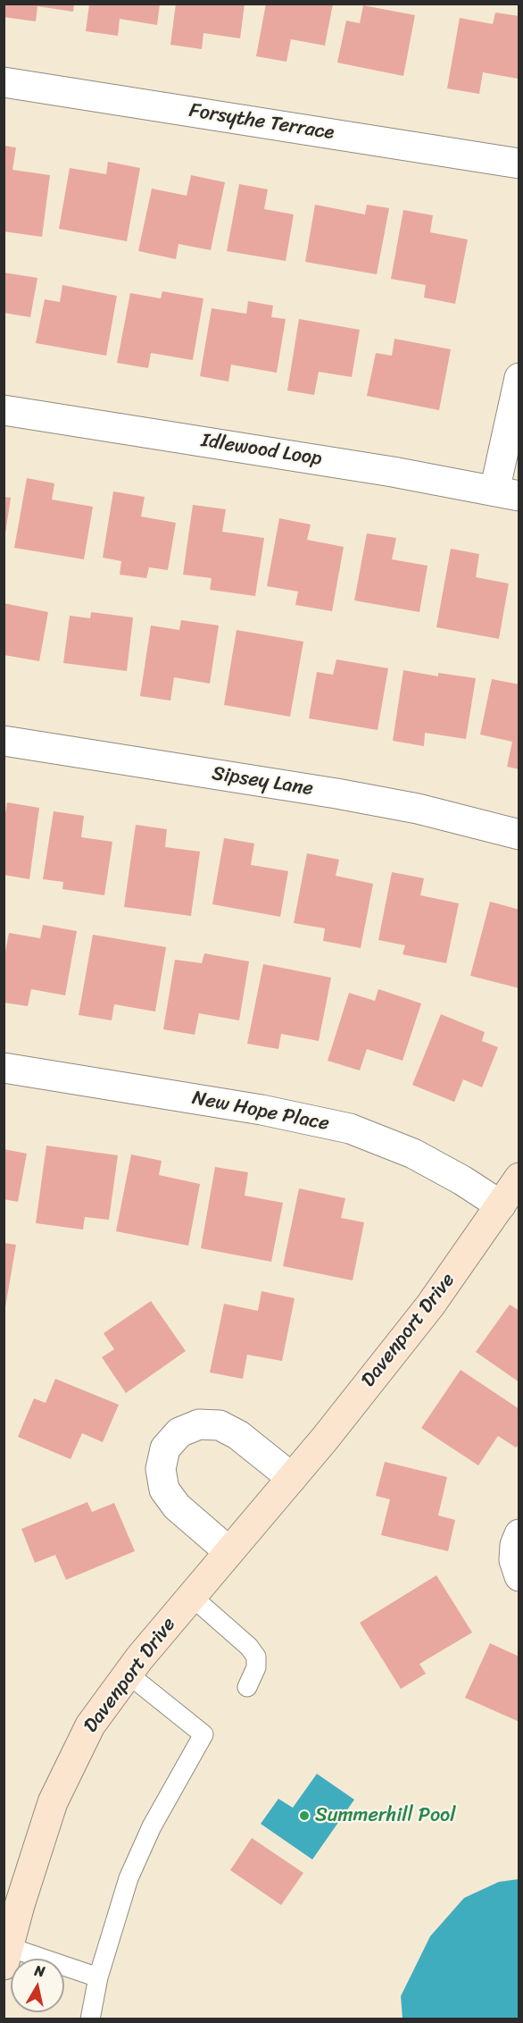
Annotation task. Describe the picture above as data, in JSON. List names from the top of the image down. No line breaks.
{"streets":{"street":["Forsythe Terrace","Idlewood Loop","Sipsey Lane","New Hope Place","Davenport Drive"]},"crossings":[["New Hope Place","Davenport Drive"]],"places":["Summerhill Pool"],"north":"top"}
